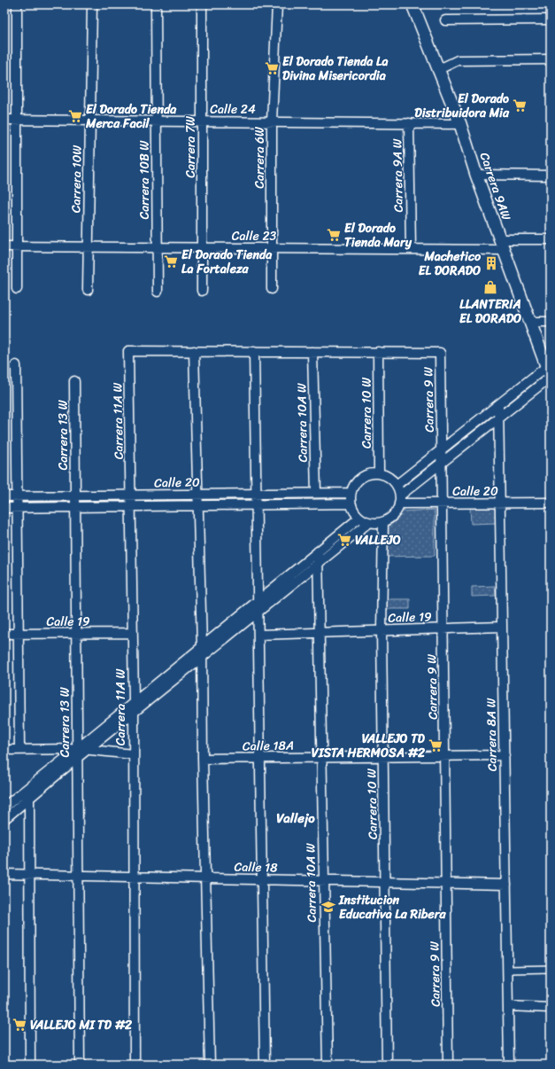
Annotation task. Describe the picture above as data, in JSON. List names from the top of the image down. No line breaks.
{"streets":{"main road":["Carrera 9AW"],"street":["Calle 24","Carrera 7W","Carrera 6W","Carrera 9A W","Carrera 10W","Carrera 10B W","Calle 23","Carrera 9 W","Carrera 10 W","Carrera 11A W","Carrera 10A W","Carrera 13 W","Calle 20","Calle 19","Carrera 8A W","Calle 18A","Calle 18"]},"crossings":[["Calle 24","Carrera 7W"],["Calle 24","Carrera 6W"],["Calle 24","Carrera 9A W"],["Calle 24","Carrera 10W"],["Calle 24","Carrera 10B W"],["Calle 24","Carrera 9AW"],["Carrera 7W","Calle 23"],["Carrera 6W","Calle 23"],["Carrera 9A W","Calle 23"],["Carrera 10W","Calle 23"],["Carrera 10B W","Calle 23"],["Carrera 9AW","Calle 23"],["Carrera 9 W","Carrera 10 W"],["Carrera 9 W","Calle 20"],["Carrera 9 W","Calle 19"],["Carrera 9 W","Calle 18A"],["Carrera 9 W","Calle 18"],["Carrera 10 W","Calle 20"],["Carrera 10 W","Calle 19"],["Carrera 10 W","Calle 18A"],["Carrera 10 W","Calle 18"],["Carrera 11A W","Calle 20"],["Carrera 11A W","Calle 19"],["Carrera 11A W","Calle 18"],["Carrera 10A W","Calle 20"],["Carrera 10A W","Calle 19"],["Carrera 10A W","Calle 18A"],["Carrera 10A W","Calle 18"],["Carrera 13 W","Calle 20"],["Carrera 13 W","Calle 19"],["Carrera 13 W","Calle 18"],["Calle 20","Carrera 8A W"],["Calle 19","Carrera 8A W"],["Carrera 8A W","Calle 18A"],["Carrera 8A W","Calle 18"]],"districts":["Vallejo"],"places":{"supermarket":["El Dorado Tienda La Divina Misericordia","El Dorado Distribuidora Mia","El Dorado Tienda Merca Facil","El Dorado Tienda Mary","El Dorado Tienda La Fortaleza","VALLEJO","VALLEJO TD VISTA HERMOSA #2","VALLEJO MI TD #2"],"building":["Machetico EL DORADO"],"shop":["LLANTERIA EL DORADO"],"school or university":["Institucion Educativa La Ribera"]}}
